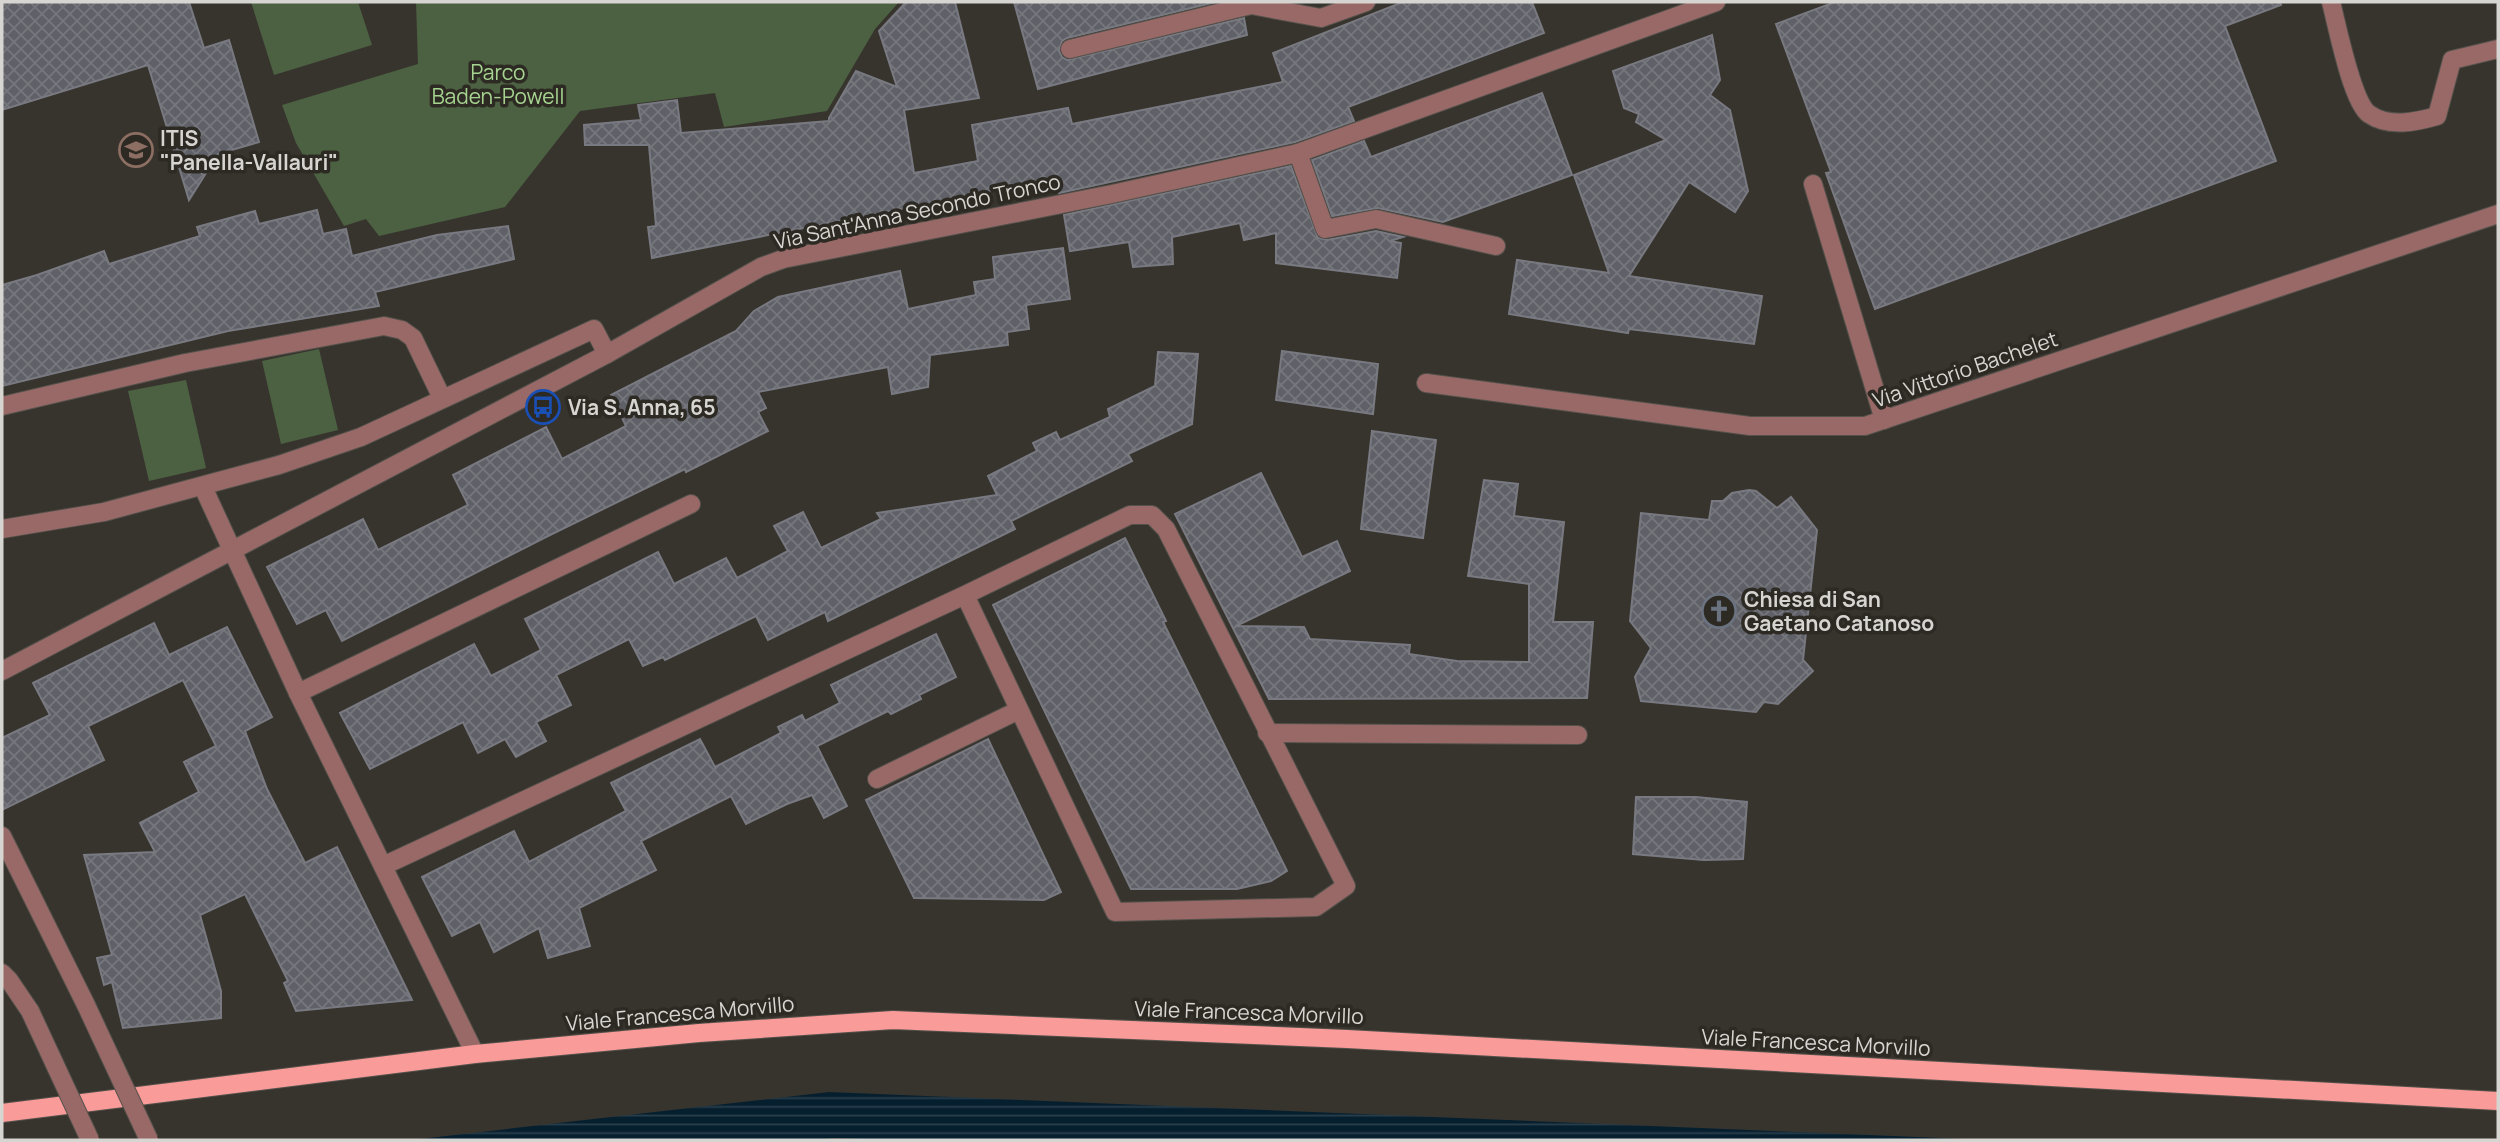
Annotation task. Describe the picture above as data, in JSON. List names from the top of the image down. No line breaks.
{"streets":{"main road":["Viale Francesca Morvillo"],"street":["Via Sant'Anna Secondo Tronco","Via Vittorio Bachelet"]},"parks":["Parco Baden-Powell"],"places":{"school or university":["ITIS \"Panella-Vallauri\""],"bus stop":["Via S. Anna, 65"],"church":["Chiesa di San Gaetano Catanoso"]}}
